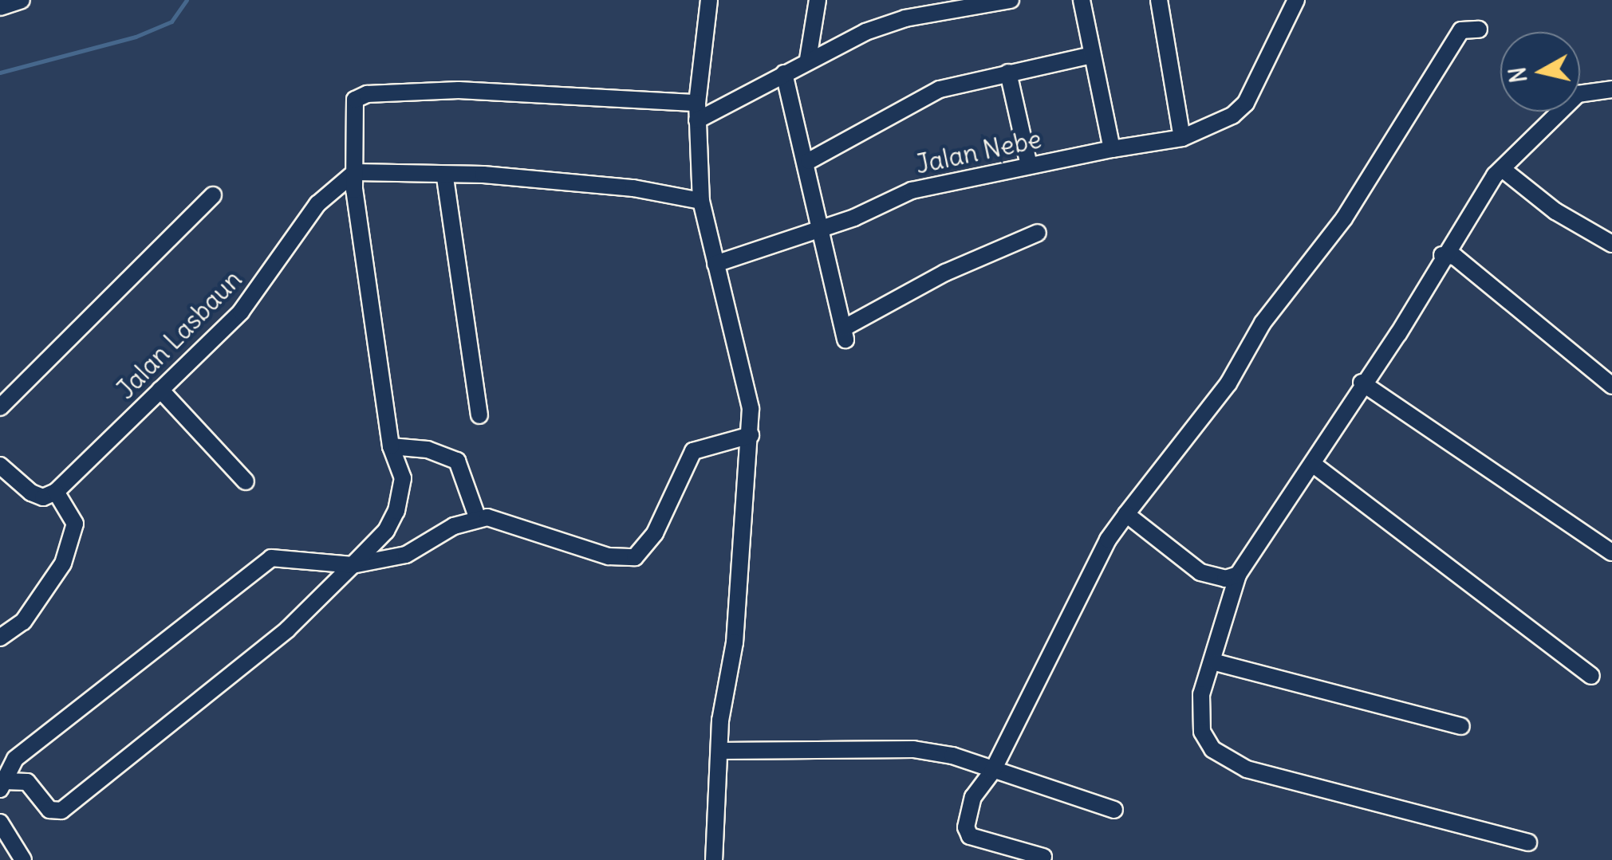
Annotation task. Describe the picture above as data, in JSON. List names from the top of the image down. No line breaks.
{"streets":{"street":["Jalan Nebe","Jalan Lasbaun"]},"north":"left"}
